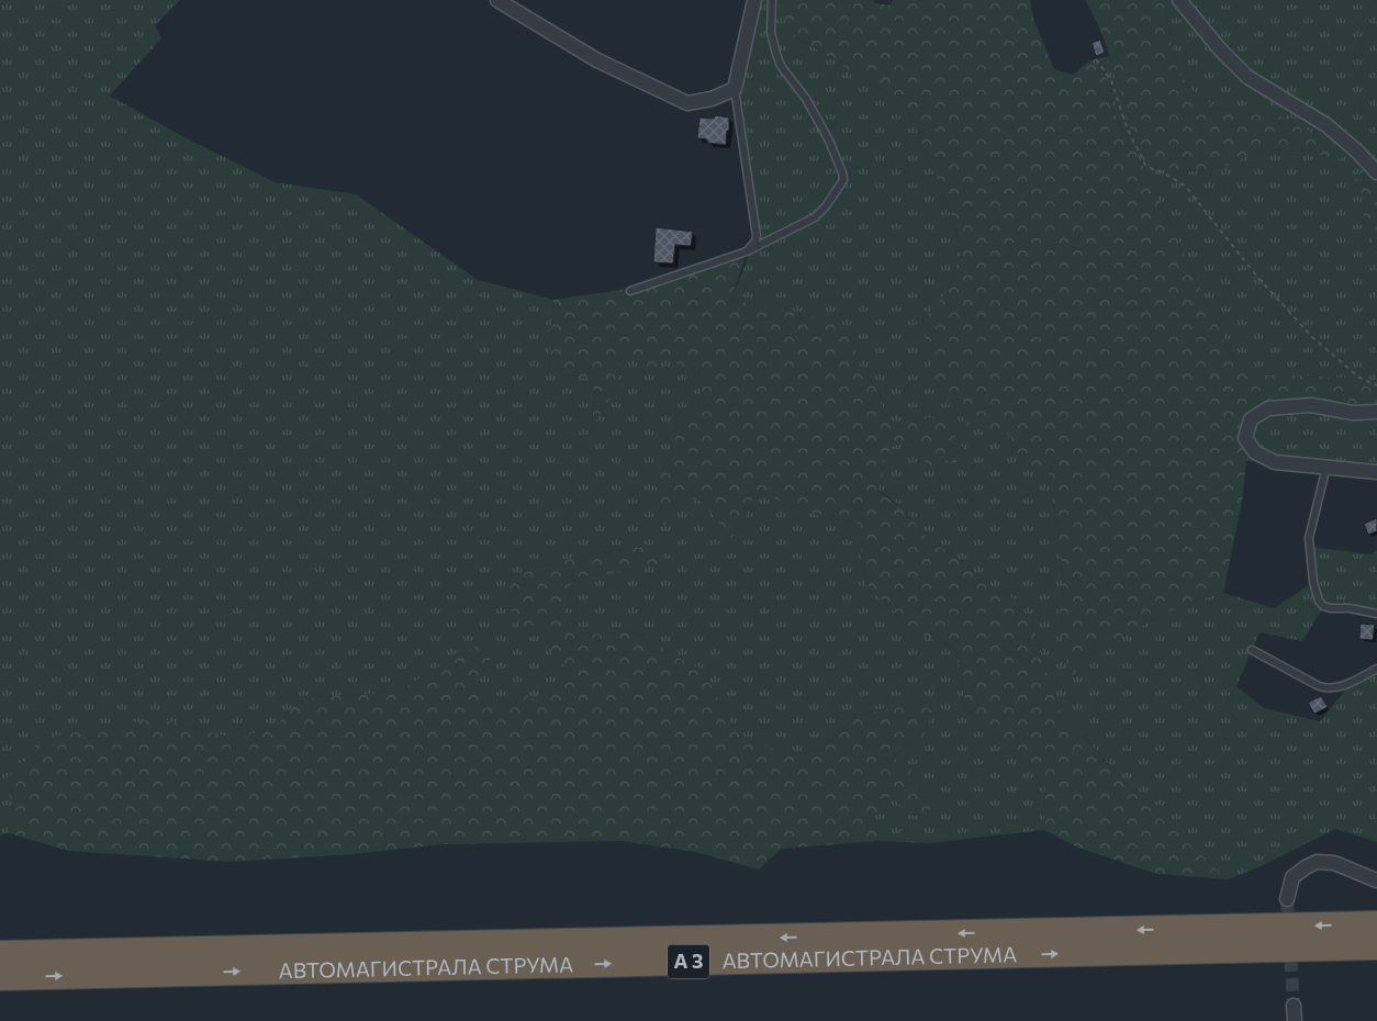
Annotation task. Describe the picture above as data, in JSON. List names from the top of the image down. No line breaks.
{"streets":{"highway":["АВТОМАГИСТРАЛА СТРУМА","A 3"]}}
